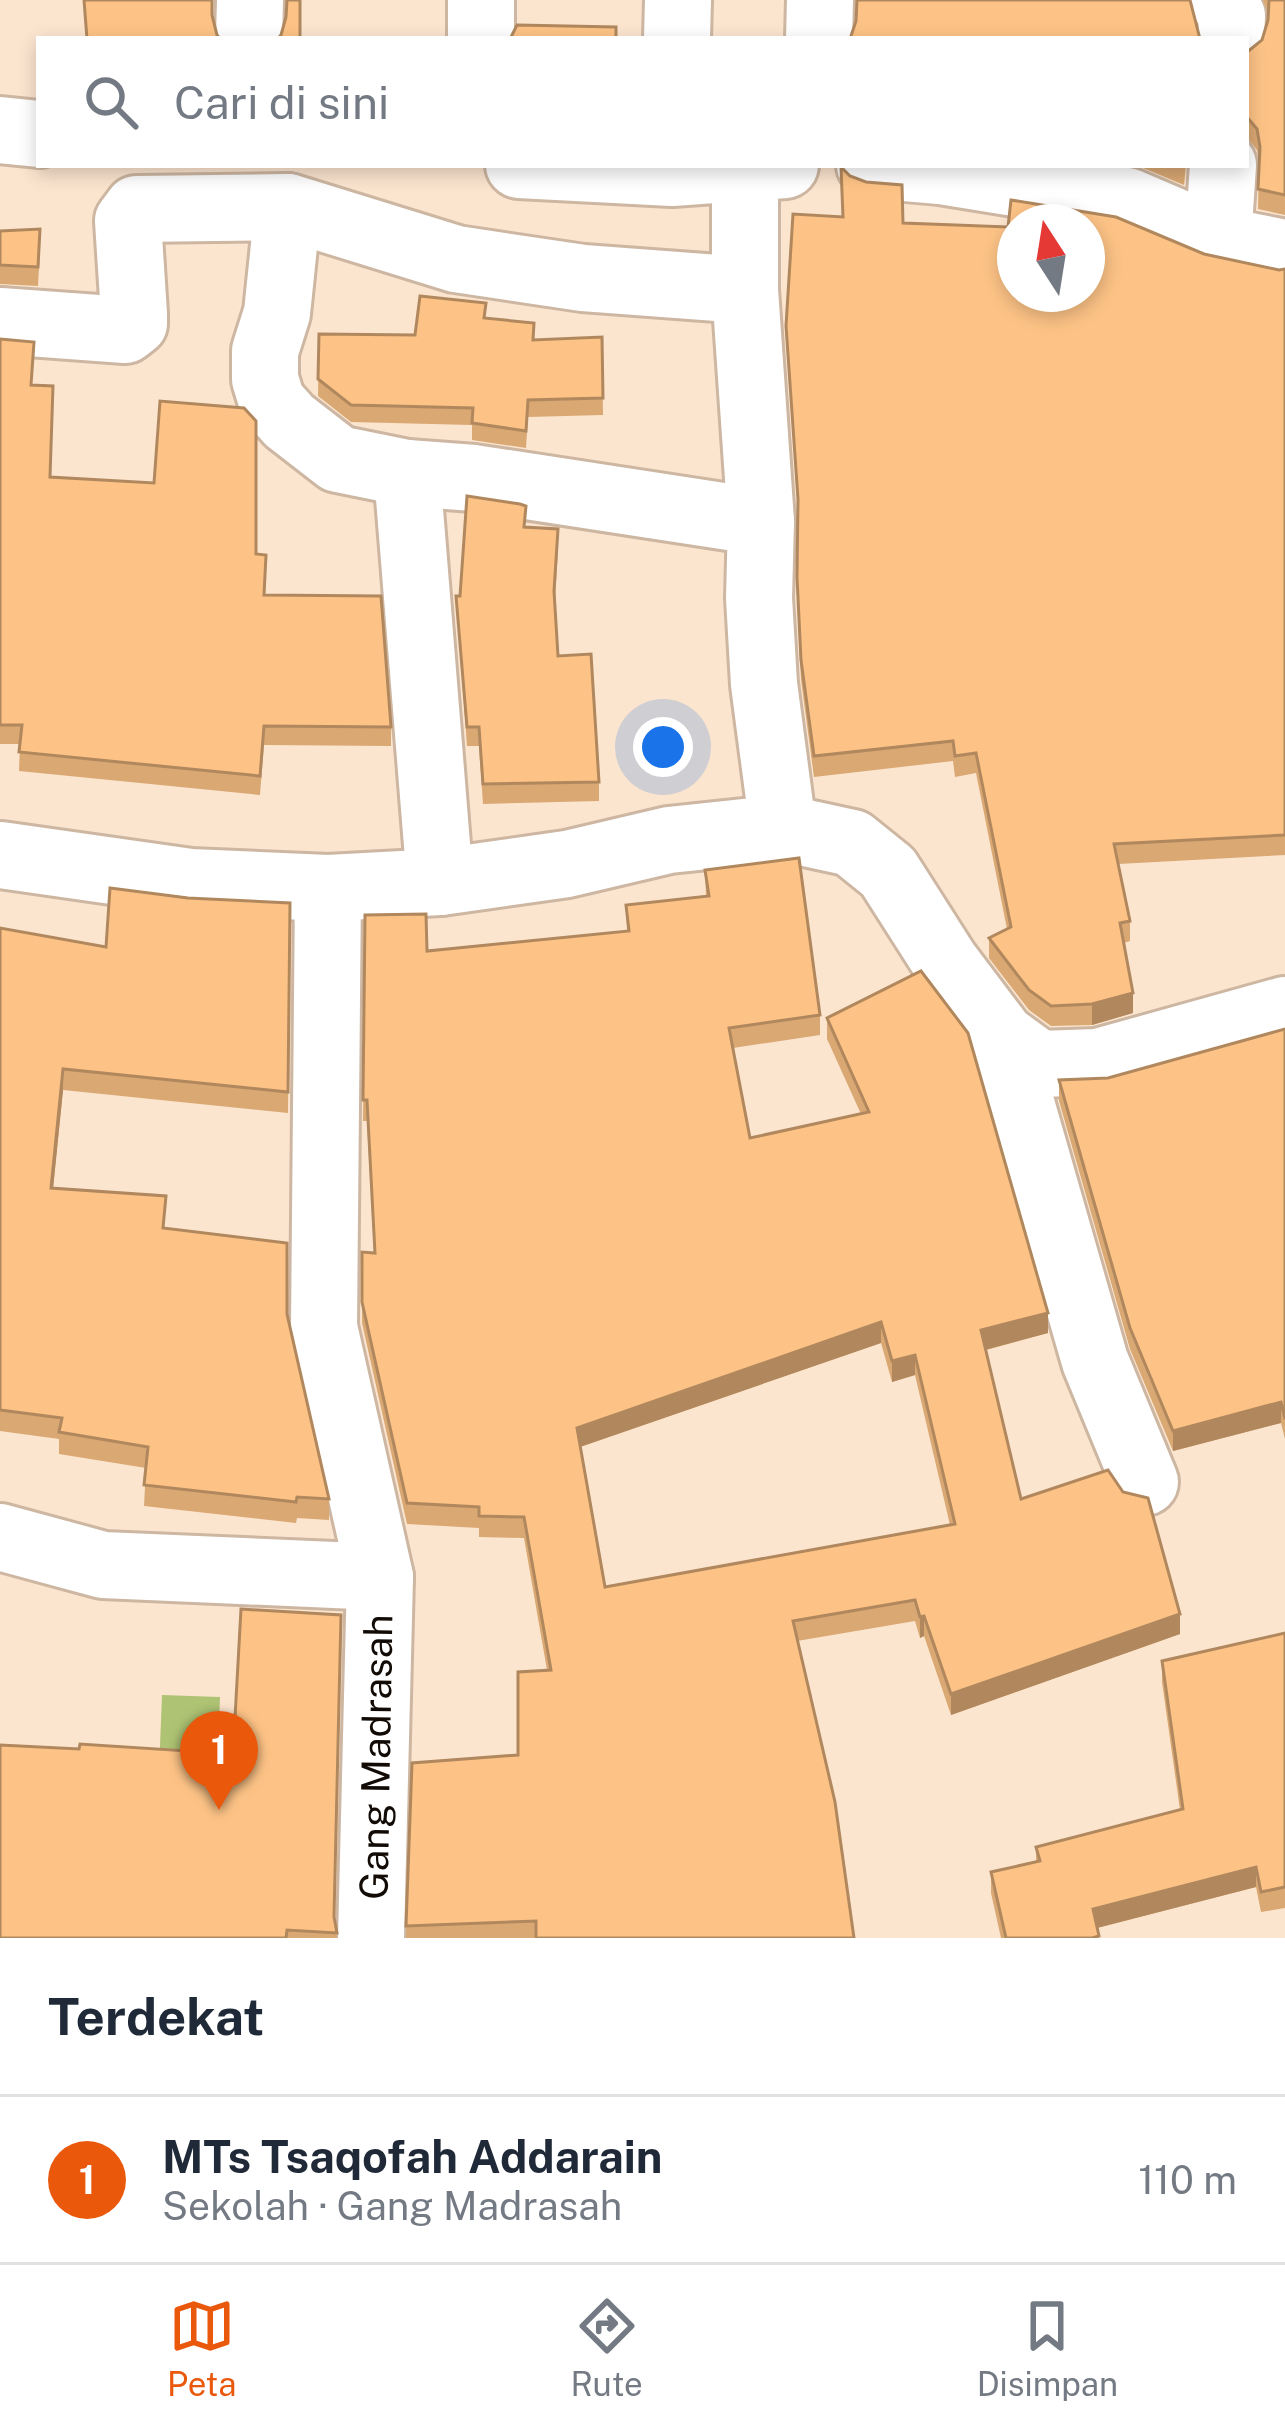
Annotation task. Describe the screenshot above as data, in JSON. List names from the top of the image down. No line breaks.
{"streets":{"street":["Gang Madrasah"]},"north":"top","page":{"search":"Cari di sini","pins":"1","heading":"Terdekat","list":[{"mark":"1","name":"MTs Tsaqofah Addarain","note":"Sekolah · Gang Madrasah","value":"110 m"}],"nav":["Peta","Rute","Disimpan"]}}
